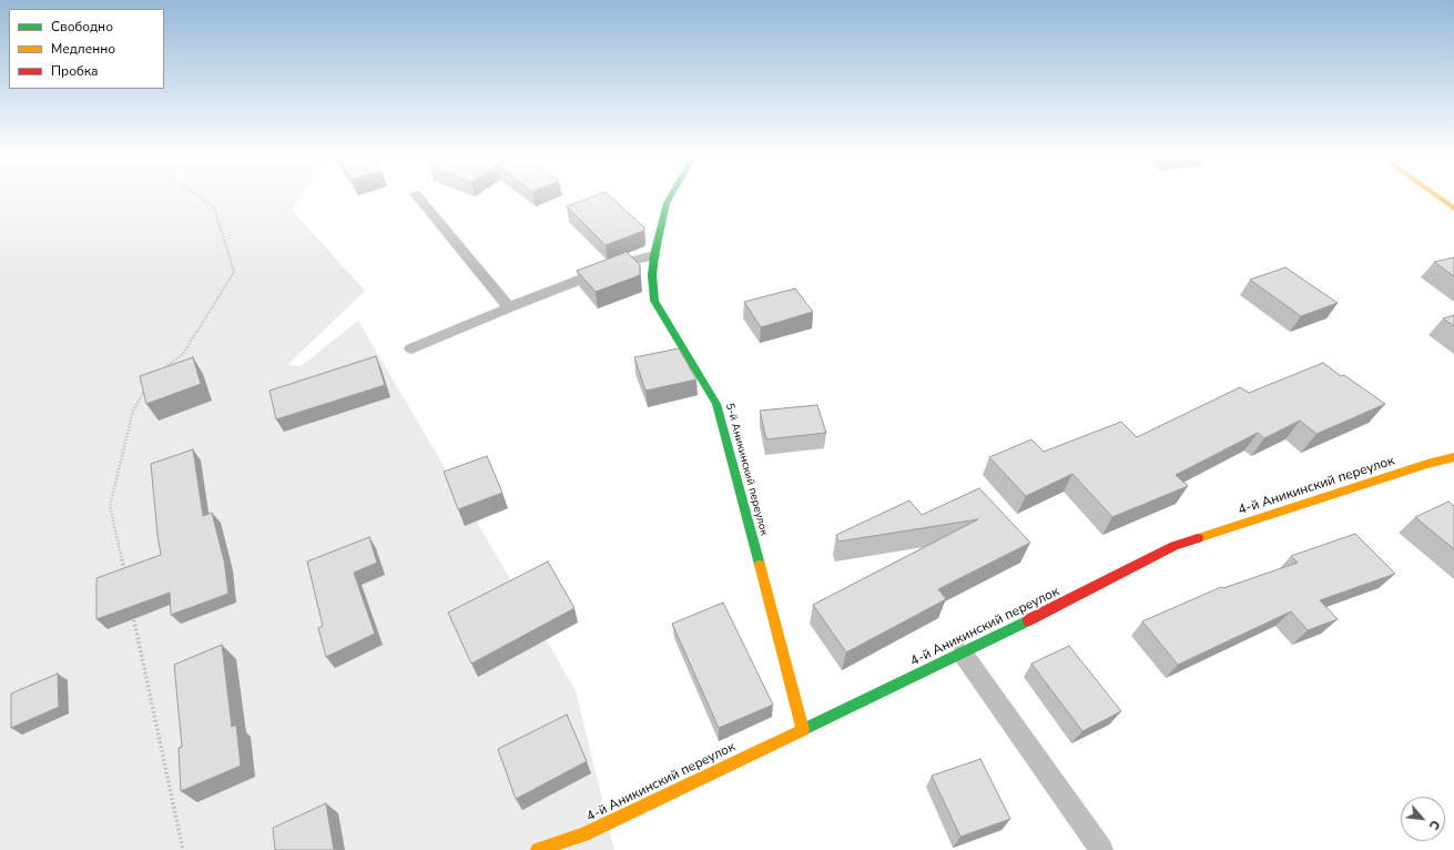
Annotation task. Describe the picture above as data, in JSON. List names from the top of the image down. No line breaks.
{"streets":{"street":["5-й Аникинский переулок","4-й Аникинский переулок"]},"crossings":[["5-й Аникинский переулок","4-й Аникинский переулок"]],"legend":["Свободно","Медленно","Пробка"],"north":"bottom right"}
